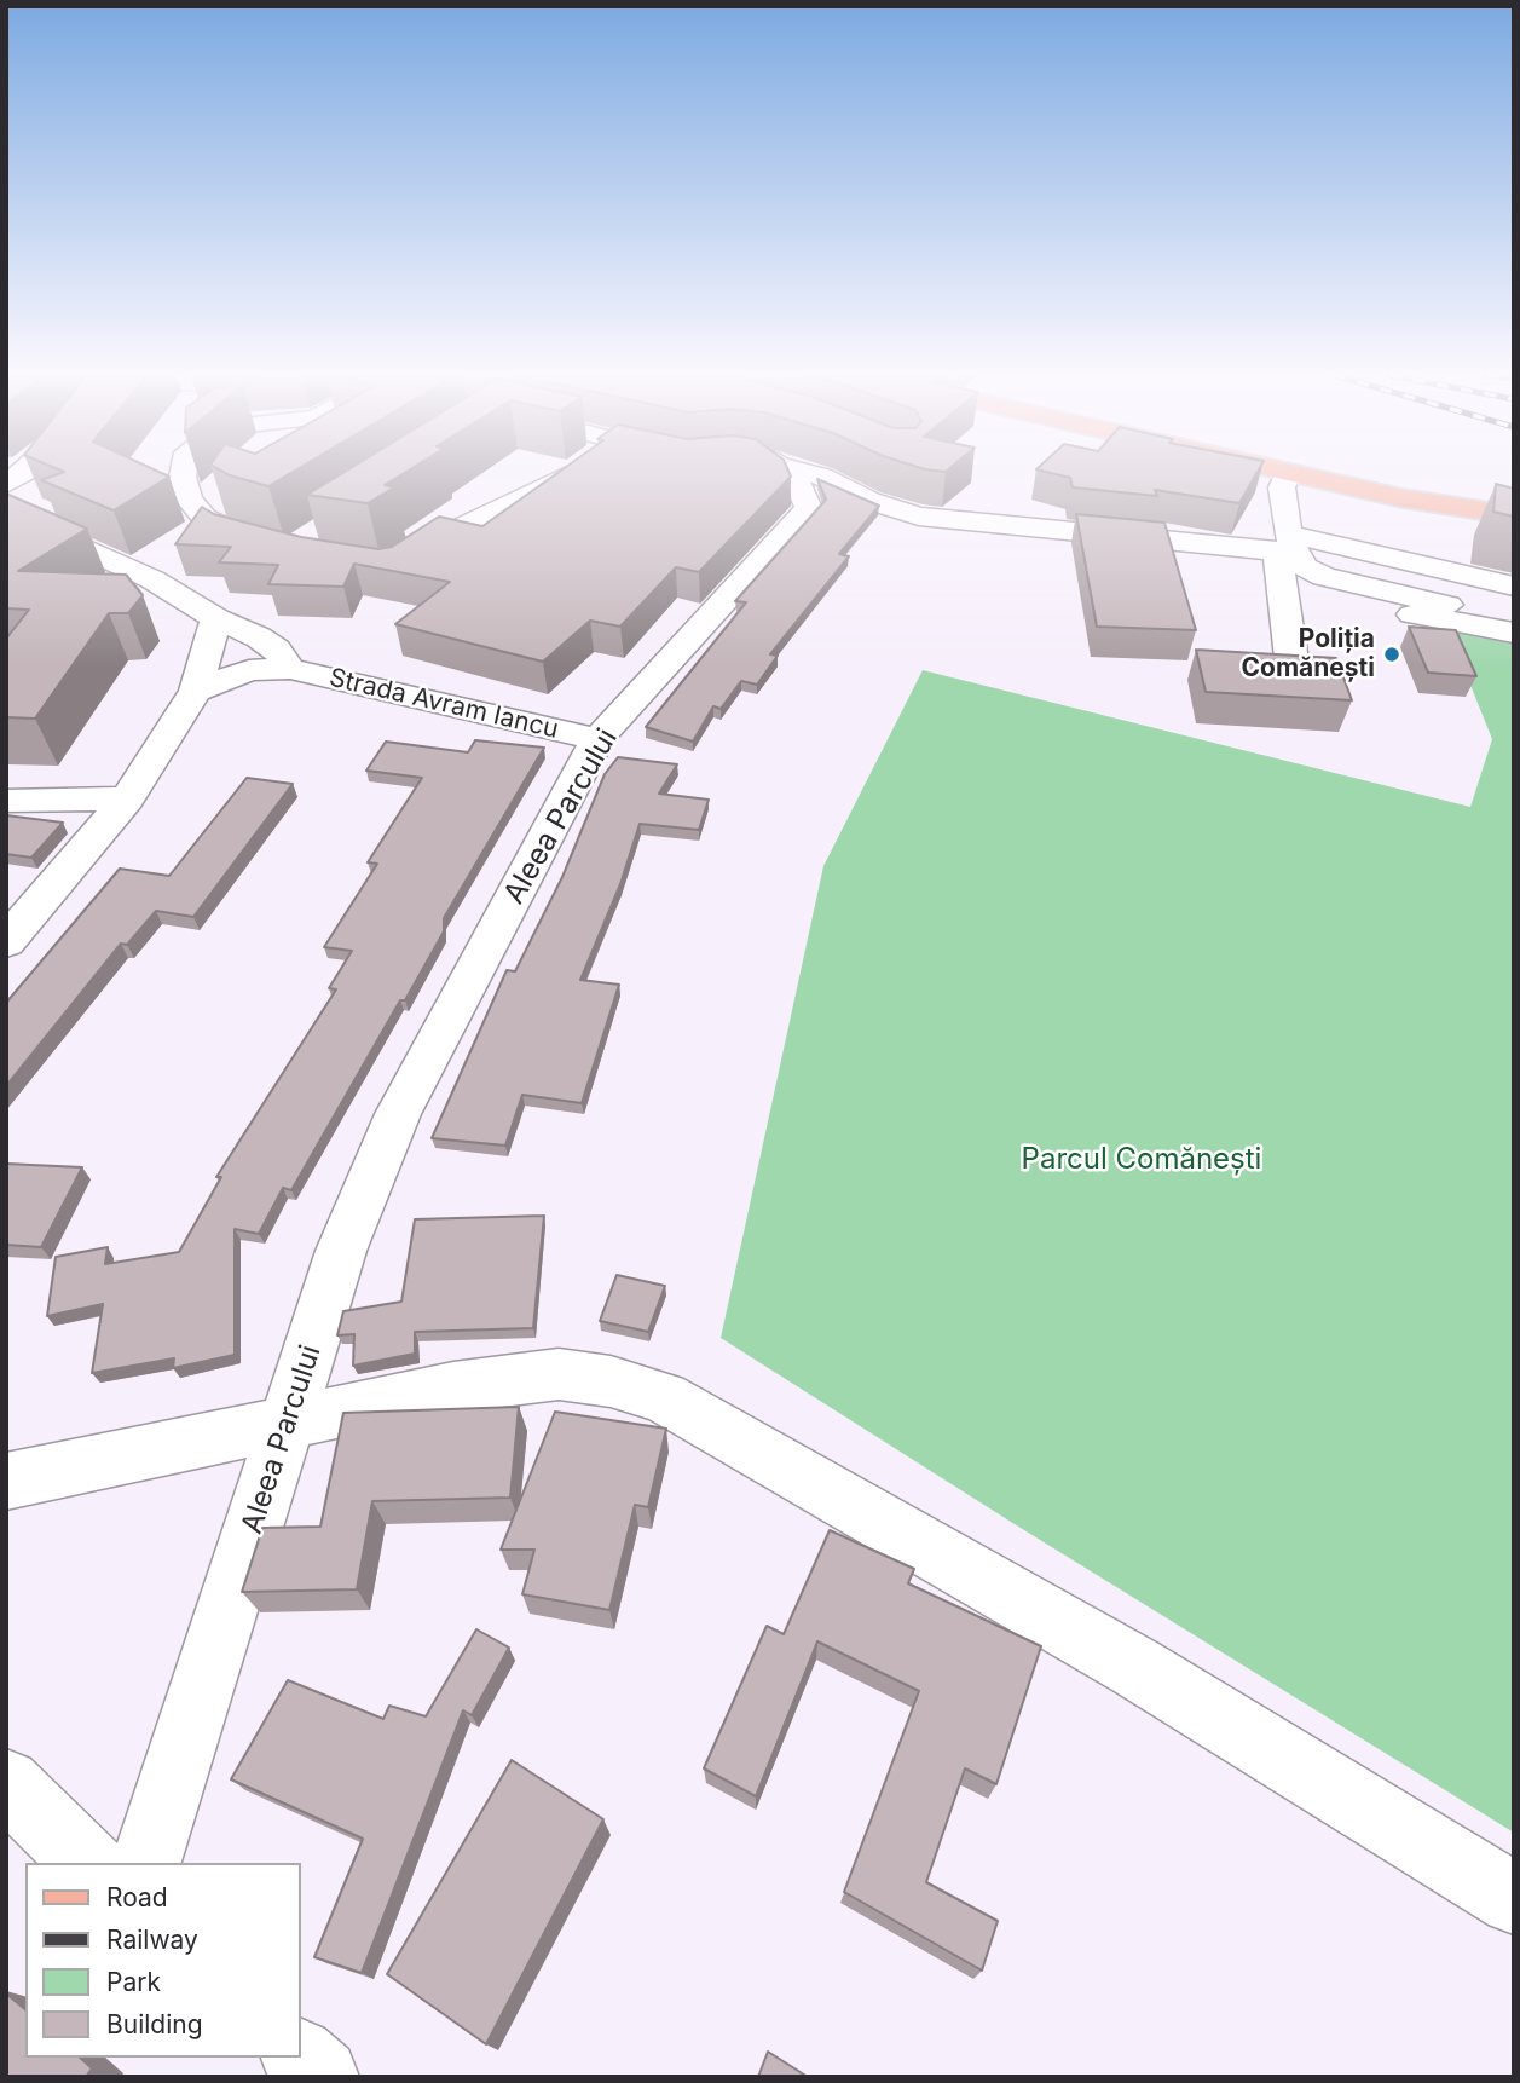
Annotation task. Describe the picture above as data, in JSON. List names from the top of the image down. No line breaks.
{"streets":{"street":["Strada Avram Iancu","Aleea Parcului"]},"crossings":[["Strada Avram Iancu","Aleea Parcului"]],"parks":["Parcul Comănești"],"places":["Poliția Comănești"],"legend":["Road","Railway","Park","Building"]}
